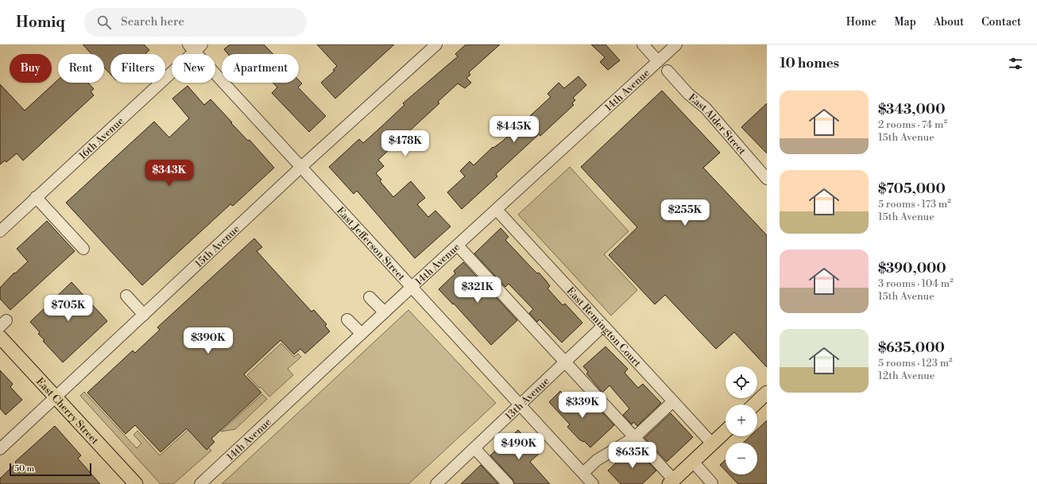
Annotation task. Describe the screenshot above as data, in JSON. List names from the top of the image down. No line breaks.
{"streets":{"main road":["East Cherry Street"],"street":["14th Avenue","East Alder Street","16th Avenue","East Jefferson Street","15th Avenue","East Remington Court","13th Avenue"]},"crossings":[["14th Avenue","East Jefferson Street"],["14th Avenue","East Remington Court"],["16th Avenue","East Jefferson Street"],["East Jefferson Street","15th Avenue"],["East Jefferson Street","13th Avenue"],["15th Avenue","East Cherry Street"],["East Remington Court","13th Avenue"]],"scale_bar":"50 m","page":{"header":"Homiq","search":"Search here","nav":["Home","Map","About","Contact"],"heading":"10 homes","chip":["Buy","Rent","Filters","New","Apartment"],"list":[{"name":"$343,000","note":"2 rooms · 74 m² · 15th Avenue"},{"name":"$705,000","note":"5 rooms · 173 m² · 15th Avenue"},{"name":"$390,000","note":"3 rooms · 104 m² · 15th Avenue"},{"name":"$635,000","note":"5 rooms · 123 m² · 12th Avenue"}],"price":["$445K","$478K","$343K","$255K","$321K","$705K","$390K","$339K","$490K","$635K"],"map_buttons":["+","−"],"scale":"50 m"}}
